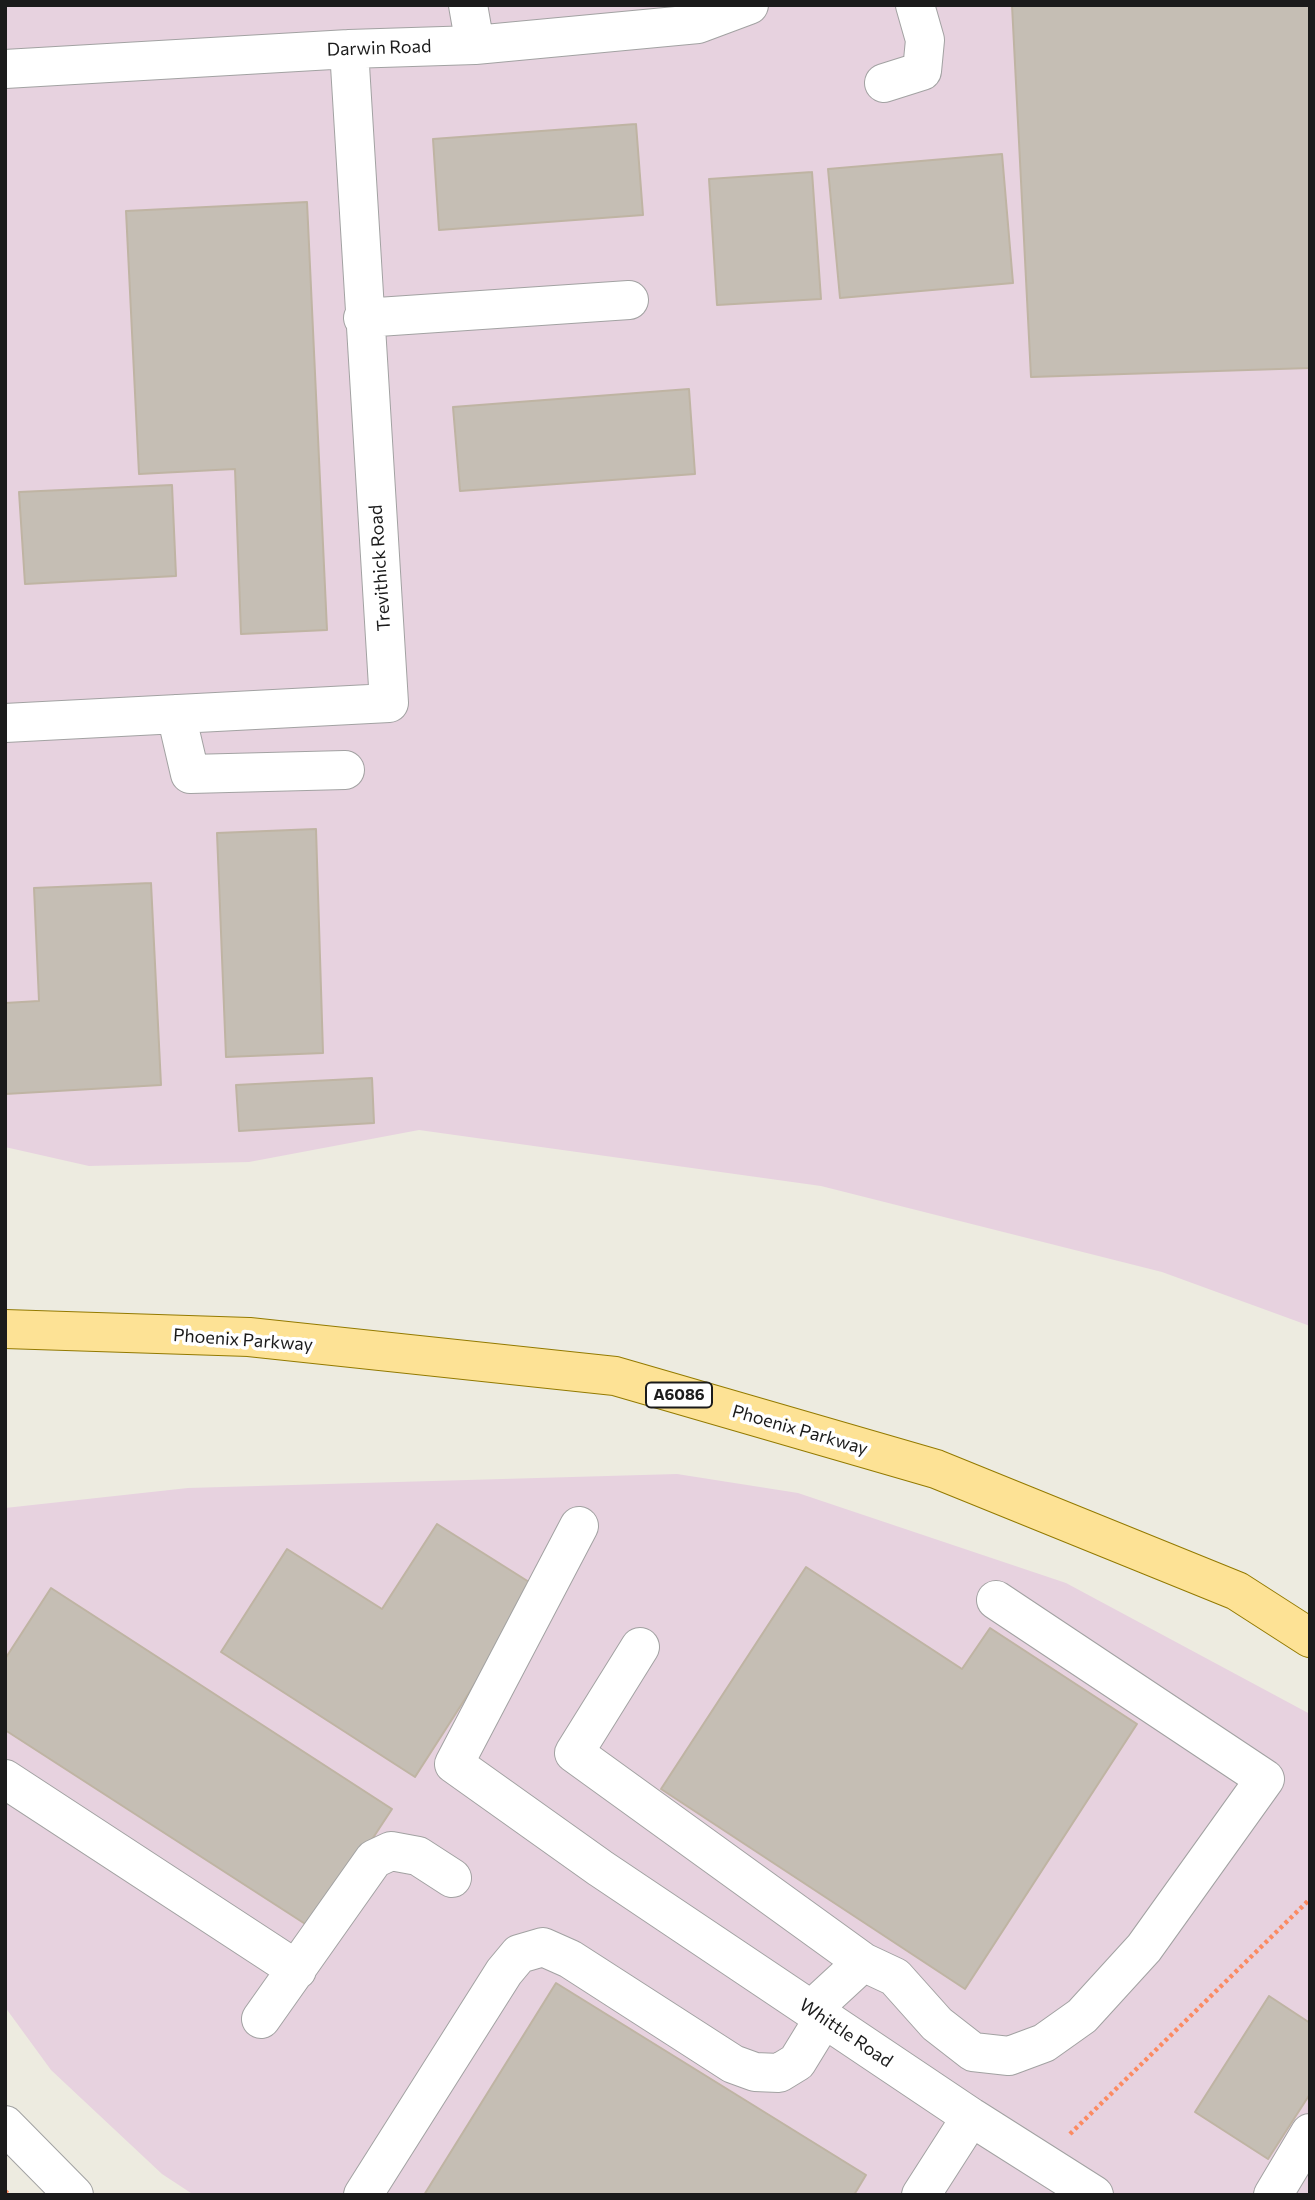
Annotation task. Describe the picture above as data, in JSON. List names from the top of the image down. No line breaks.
{"streets":{"main road":["Phoenix Parkway","A6086"],"street":["Darwin Road","Trevithick Road","Whittle Road"]},"crossings":[["Darwin Road","Trevithick Road"]]}
